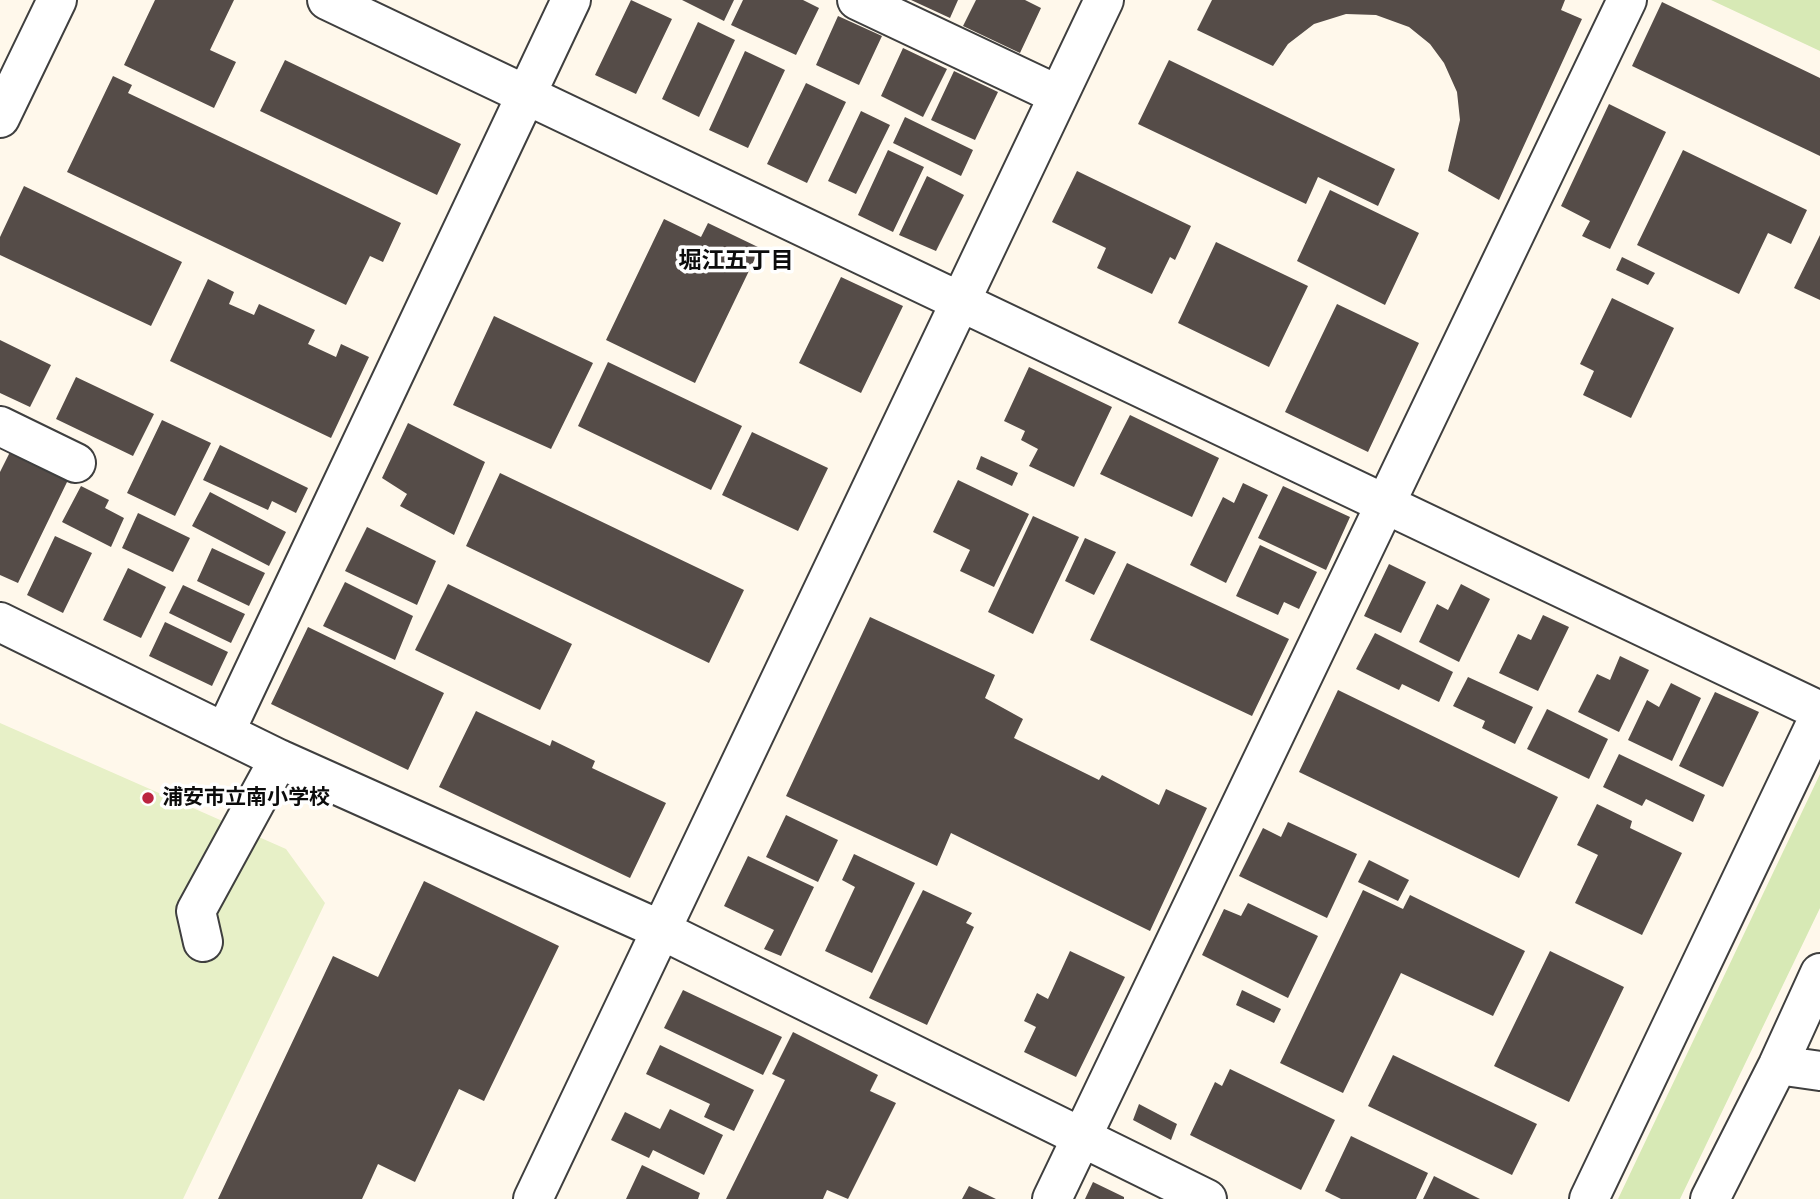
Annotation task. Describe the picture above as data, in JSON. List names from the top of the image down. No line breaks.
{"districts":["堀江五丁目"],"places":["浦安市立南小学校"]}
